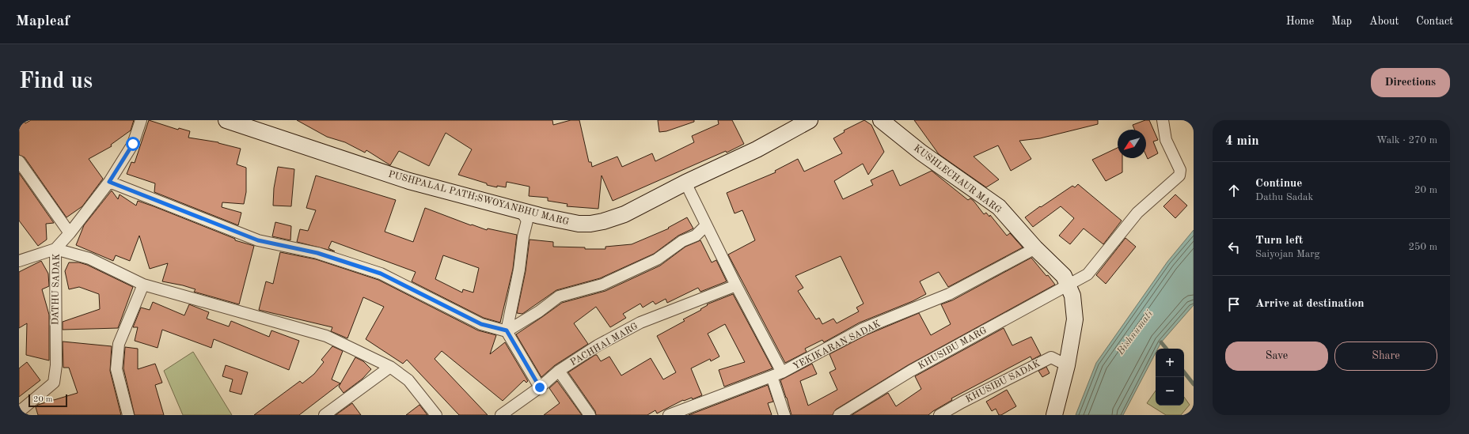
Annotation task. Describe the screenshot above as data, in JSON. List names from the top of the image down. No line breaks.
{"streets":{"main road":["KUSHLECHAUR MARG","PUSHPALAL PATH;SWOYANBHU MARG"],"street":["DATHU SADAK","PACHHAI MARG","YEKIKARAN SADAK","KHUSIBU MARG","KHUSIBU SADAK"]},"crossings":[["KUSHLECHAUR MARG","YEKIKARAN SADAK"],["KUSHLECHAUR MARG","KHUSIBU MARG"],["KUSHLECHAUR MARG","KHUSIBU SADAK"]],"water":["Bishnumati"],"scale_bar":"20 m","north":"bottom left","page":{"header":"Mapleaf","nav":["Home","Map","About","Contact"],"buttons":["Directions",["Save","Share"]],"title":"Find us","heading":["4 min","Walk · 270 m"],"list":[["Continue","Dathu Sadak","20 m"],["Turn left","Saiyojan Marg","250 m"],"Arrive at destination"],"map_buttons":["+","−"],"scale":"20 m"}}
